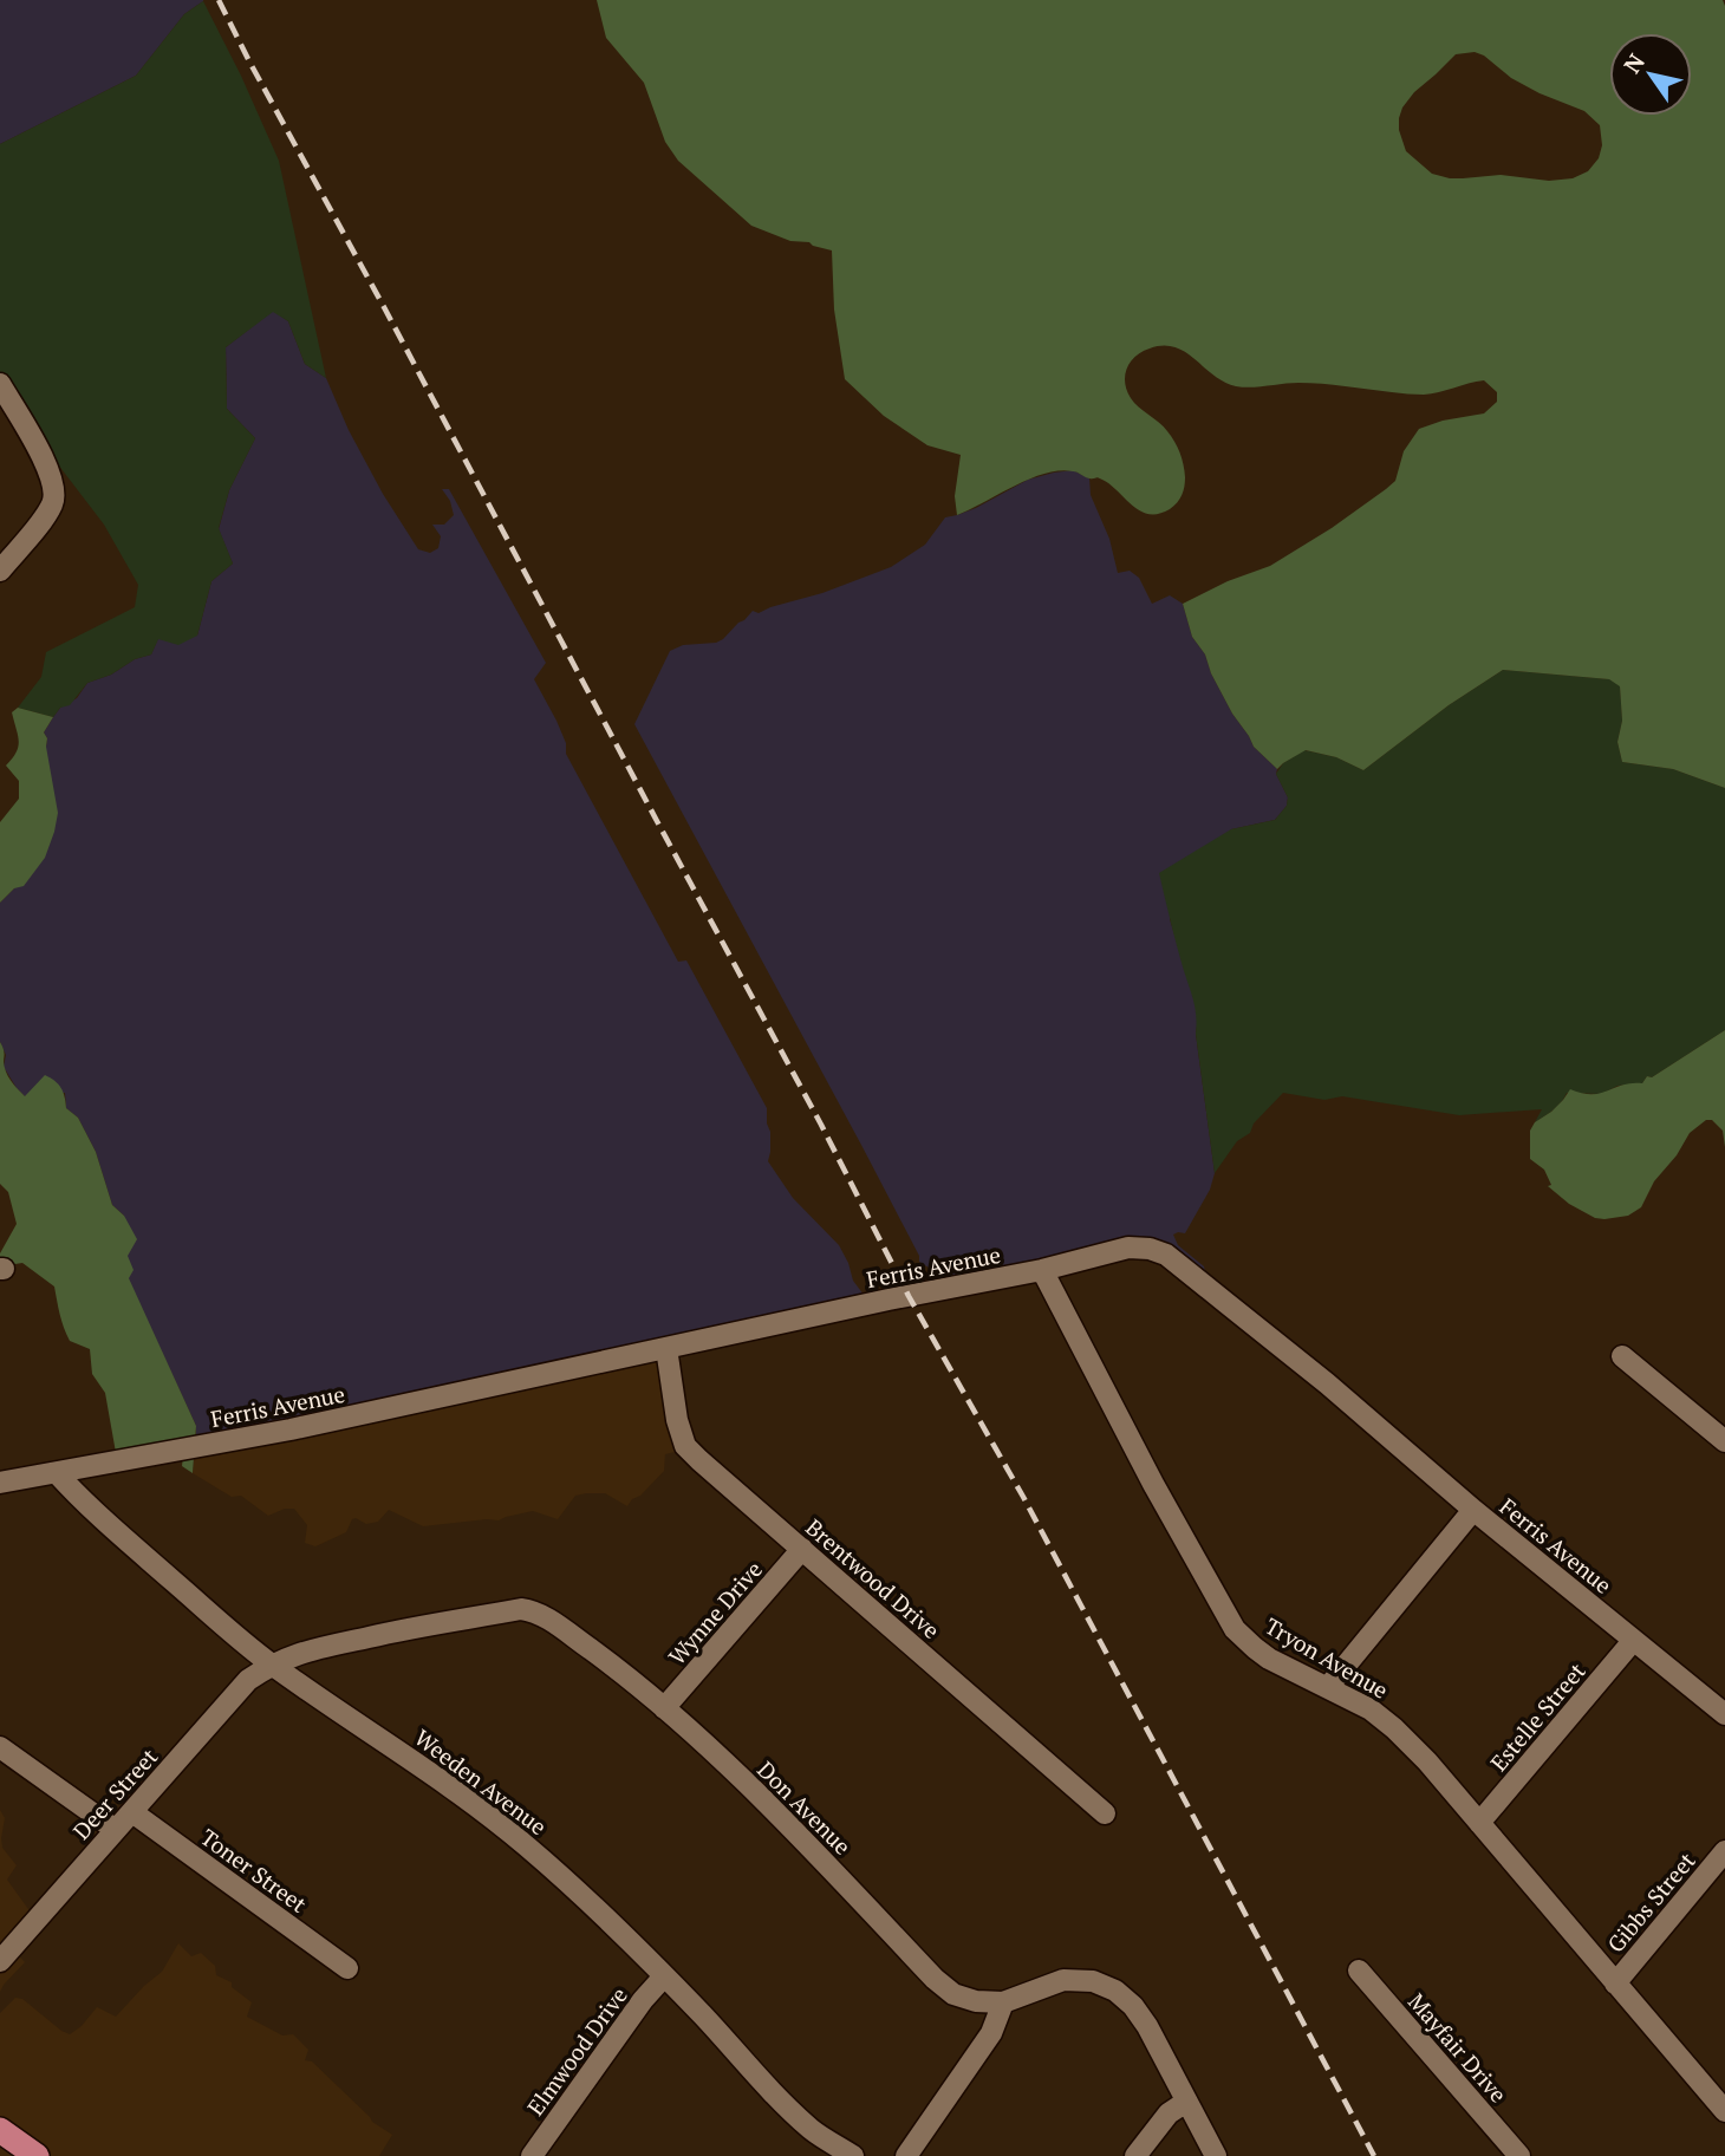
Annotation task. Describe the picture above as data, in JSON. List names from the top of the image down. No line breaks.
{"streets":{"street":["Ferris Avenue","Brentwood Drive","Wynne Drive","Tryon Avenue","Estelle Street","Weeden Avenue","Deer Street","Don Avenue","Toner Street","Gibbs Street","Mayfair Drive","Elmwood Drive"]},"crossings":[["Ferris Avenue","Brentwood Drive"],["Ferris Avenue","Tryon Avenue"],["Ferris Avenue","Estelle Street"],["Ferris Avenue","Weeden Avenue"],["Brentwood Drive","Wynne Drive"],["Wynne Drive","Don Avenue"],["Tryon Avenue","Estelle Street"],["Tryon Avenue","Gibbs Street"],["Weeden Avenue","Deer Street"],["Weeden Avenue","Don Avenue"],["Weeden Avenue","Elmwood Drive"],["Deer Street","Don Avenue"],["Deer Street","Toner Street"]],"north":"top left"}
